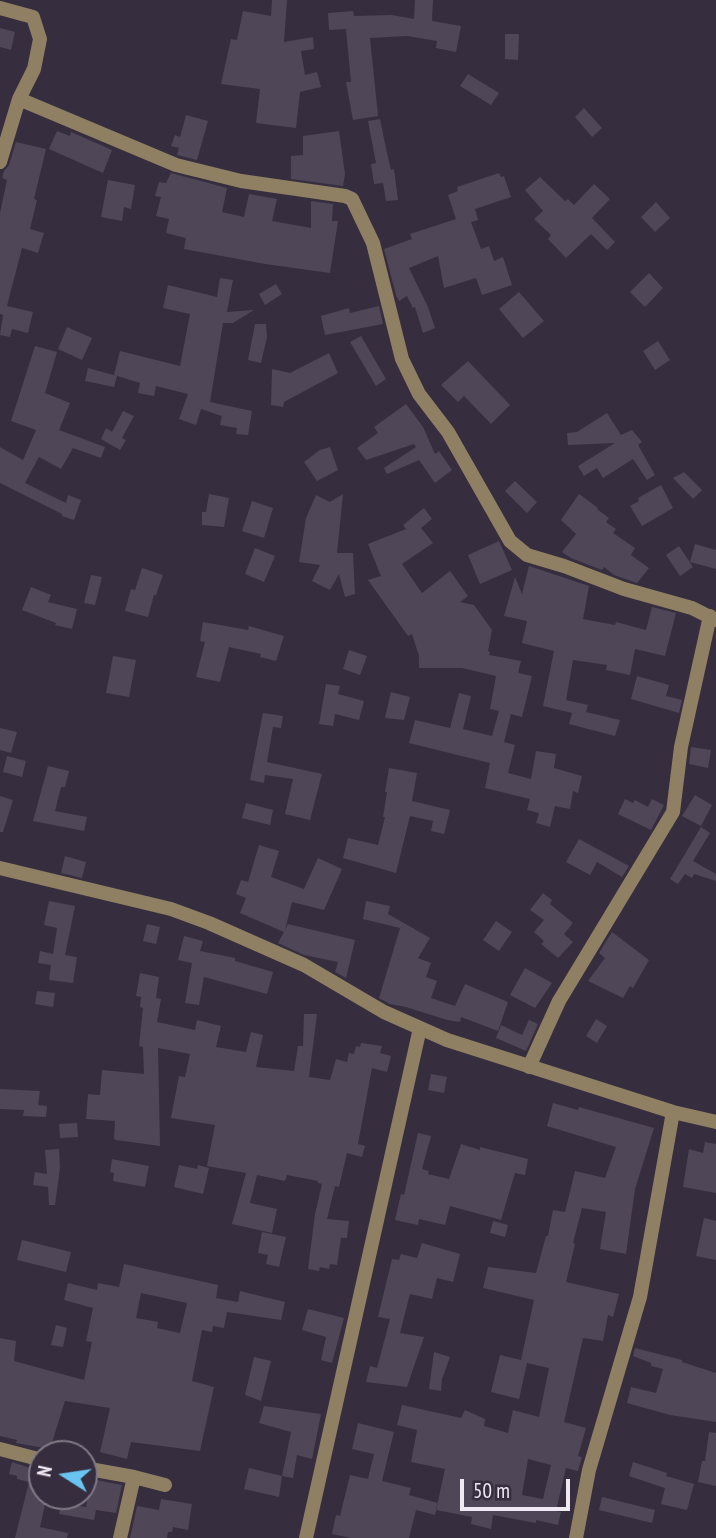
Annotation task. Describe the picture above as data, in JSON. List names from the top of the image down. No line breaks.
{"scale_bar":"50 m","north":"left"}
